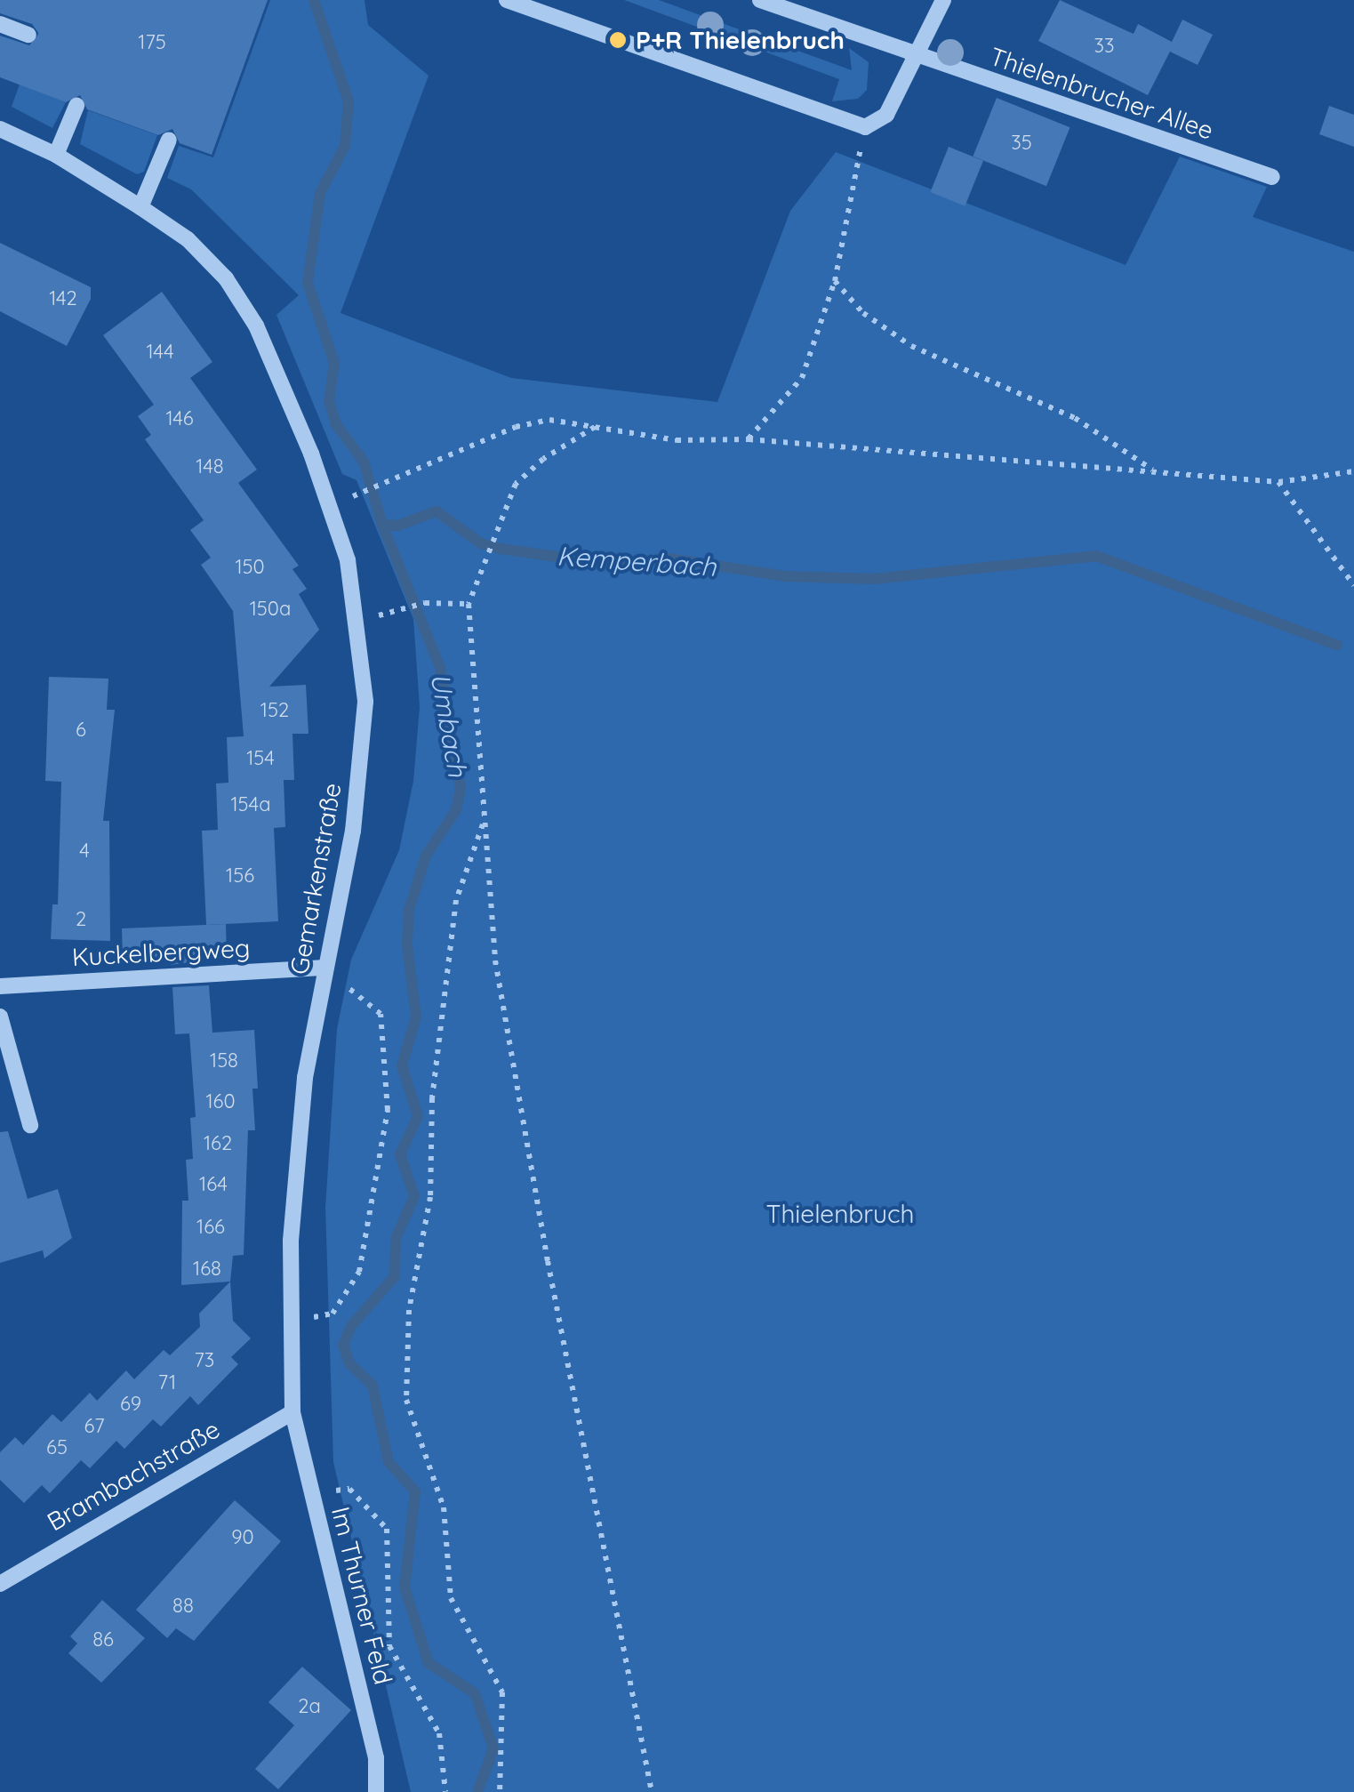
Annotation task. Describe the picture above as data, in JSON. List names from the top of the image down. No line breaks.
{"streets":{"street":["Thielenbrucher Allee","Gemarkenstraße","Kuckelbergweg","Brambachstraße","Im Thurner Feld"]},"crossings":[["Gemarkenstraße","Kuckelbergweg"],["Gemarkenstraße","Brambachstraße"],["Gemarkenstraße","Im Thurner Feld"],["Brambachstraße","Im Thurner Feld"]],"water":["Kemperbach","Umbach"],"parks":["Thielenbruch"],"places":["P+R Thielenbruch"],"house_numbers":["175","33","35","142","144","146","148","150","150a","152","6","154","154a","4","156","2","158","160","162","164","166","168","73","71","69","67","65","90","88","86","2a"]}
